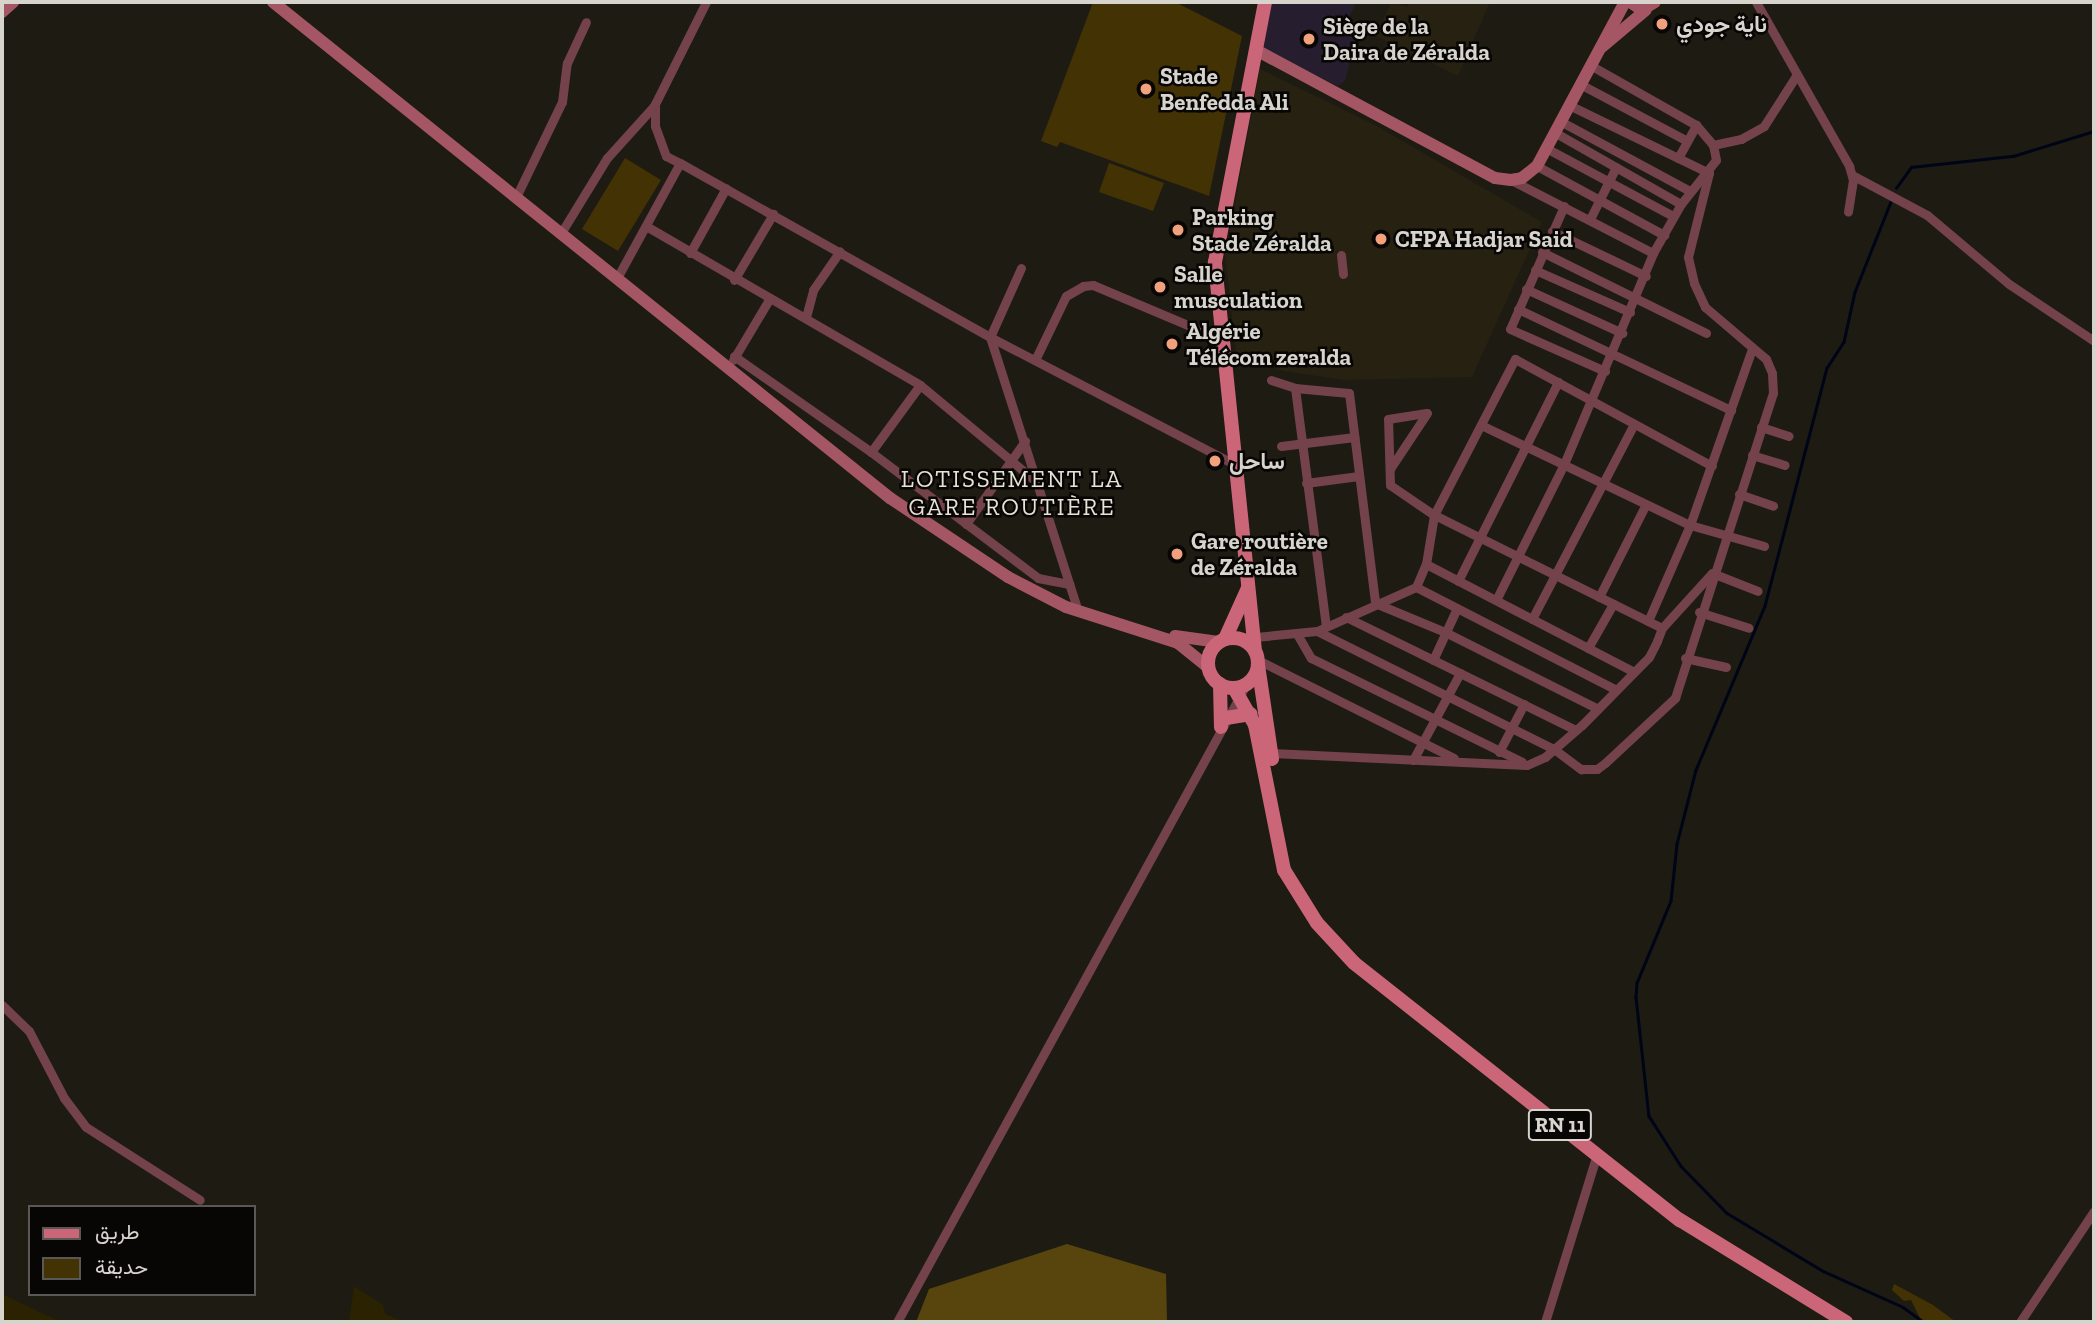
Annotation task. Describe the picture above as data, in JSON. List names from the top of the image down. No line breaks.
{"streets":{"main road":["RN 11"]},"districts":["LOTISSEMENT LA GARE ROUTIÈRE"],"places":["ناية جودي","Siège de la Daira de Zéralda","Stade Benfedda Ali","Parking Stade Zéralda","CFPA Hadjar Said","Salle musculation","Algérie Télécom zeralda","ساحل","Gare routière de Zéralda"],"legend":["طريق","حديقة"]}
